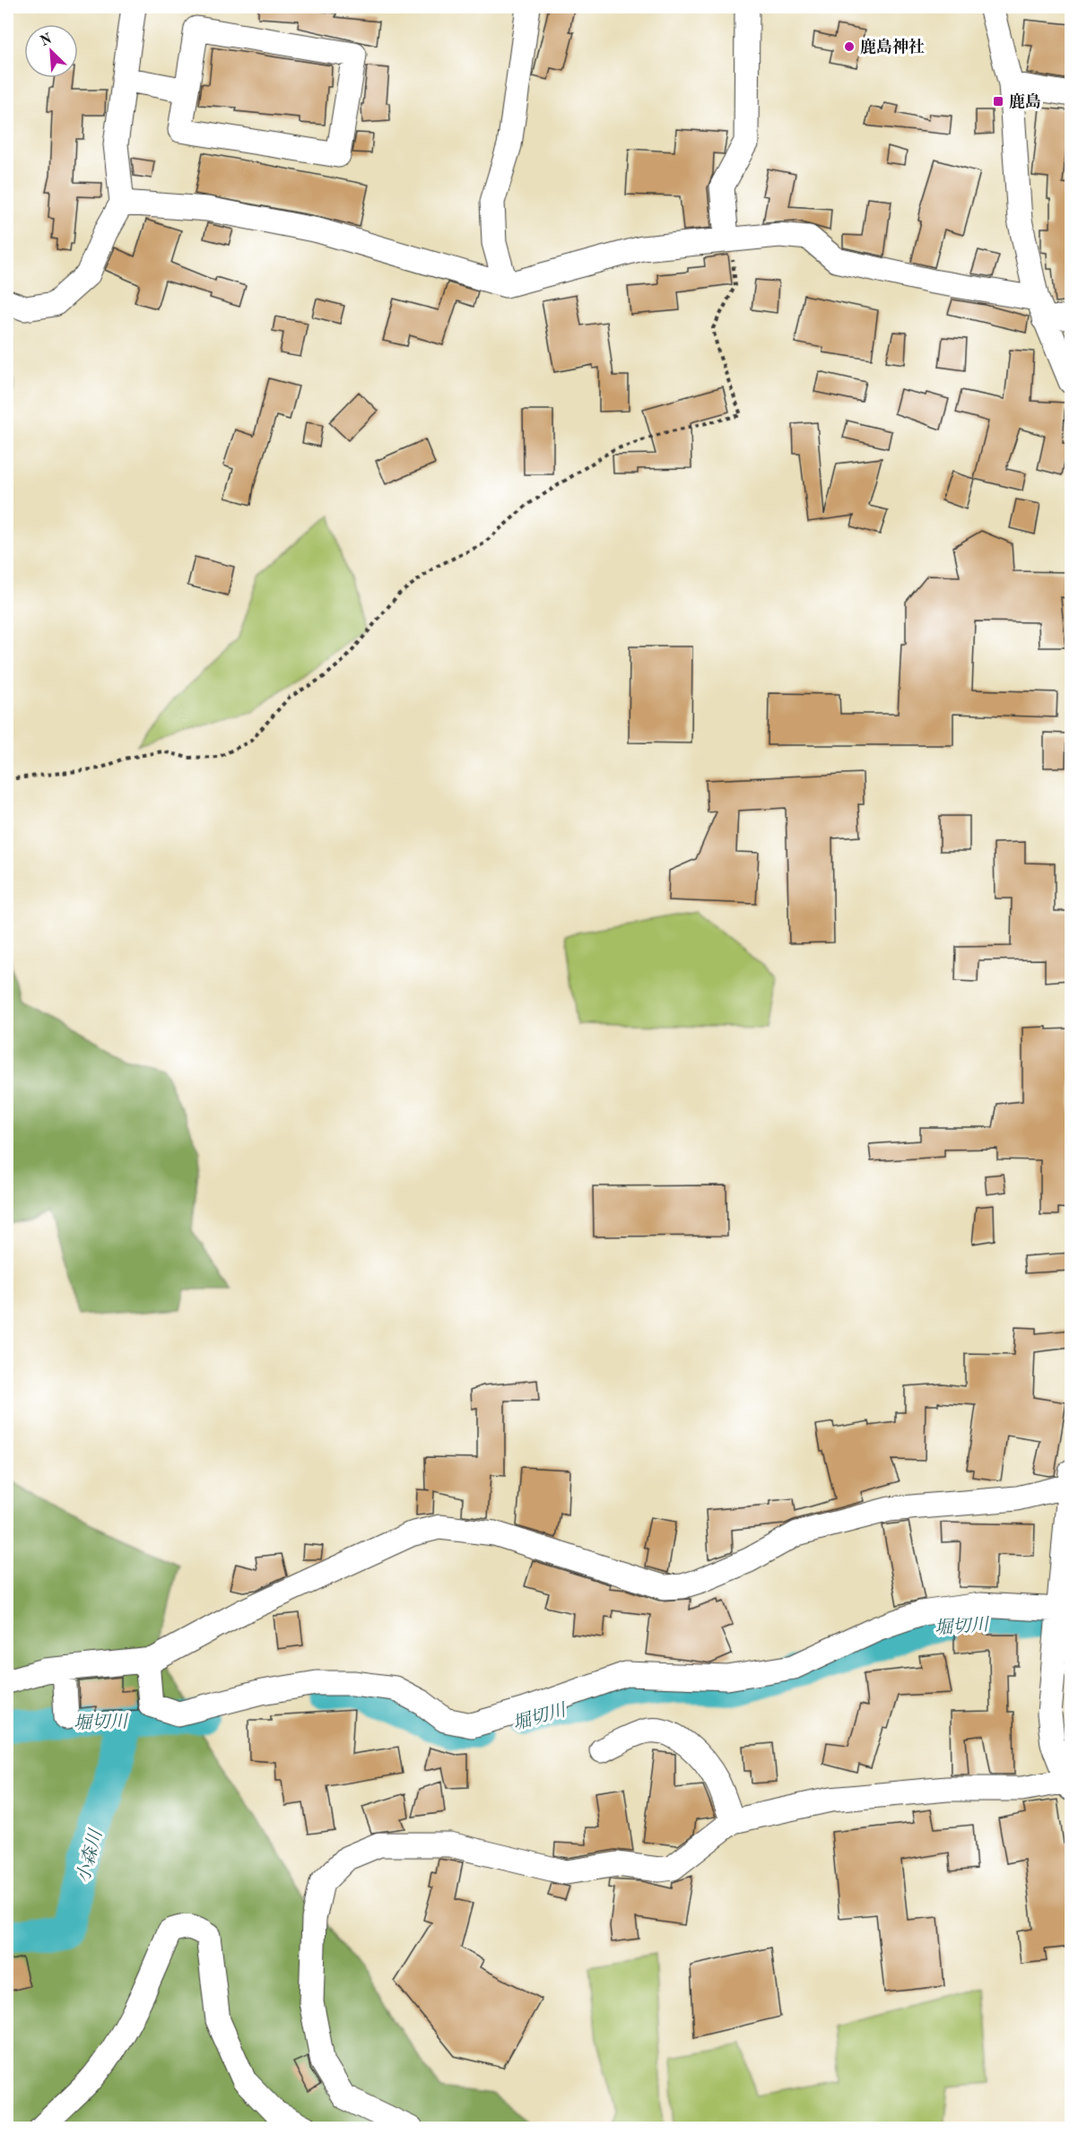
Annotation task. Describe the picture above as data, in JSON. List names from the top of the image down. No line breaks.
{"water":["堀切川","小森川"],"places":{"other":["鹿島神社"],"transit":["鹿島"]},"north":"top left"}
